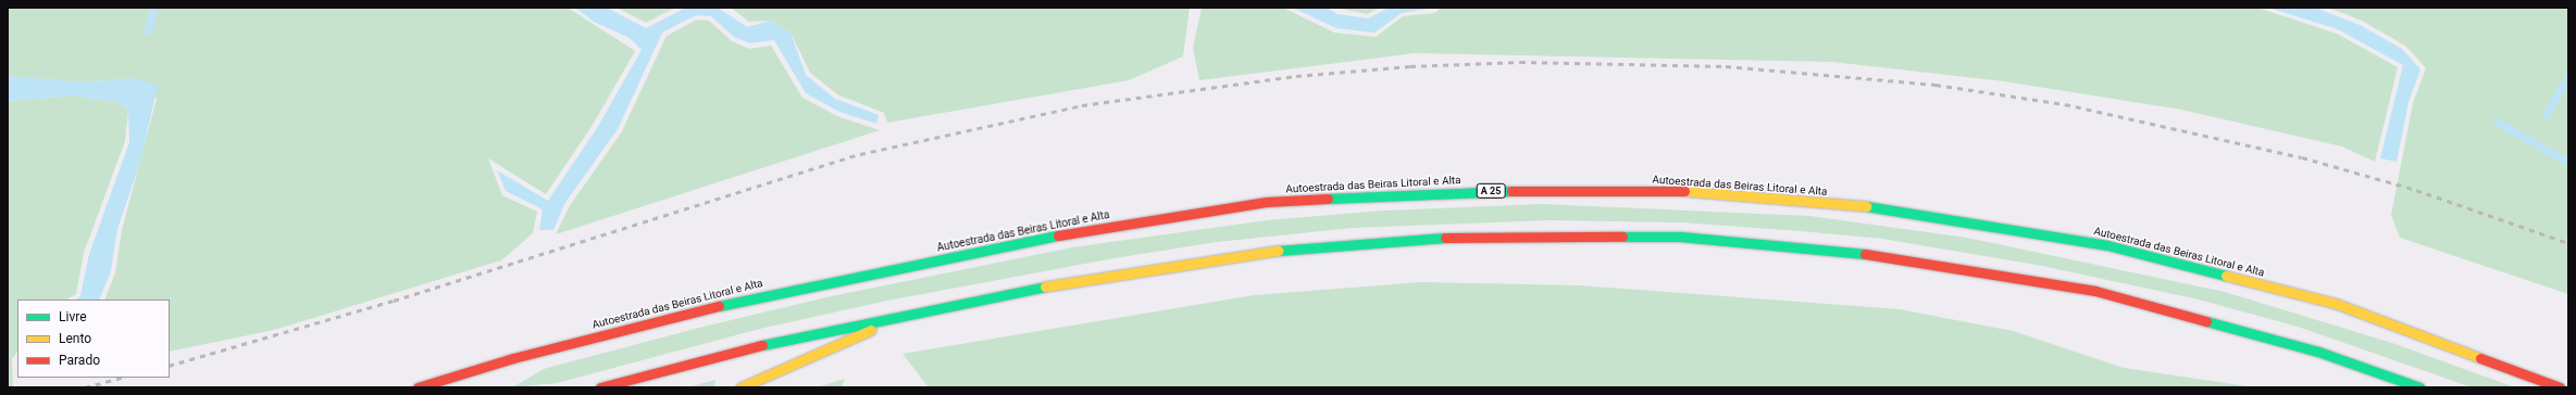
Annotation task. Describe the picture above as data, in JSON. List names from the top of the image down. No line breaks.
{"streets":{"highway":["Autoestrada das Beiras Litoral e Alta","A 25"]},"legend":["Livre","Lento","Parado"]}
